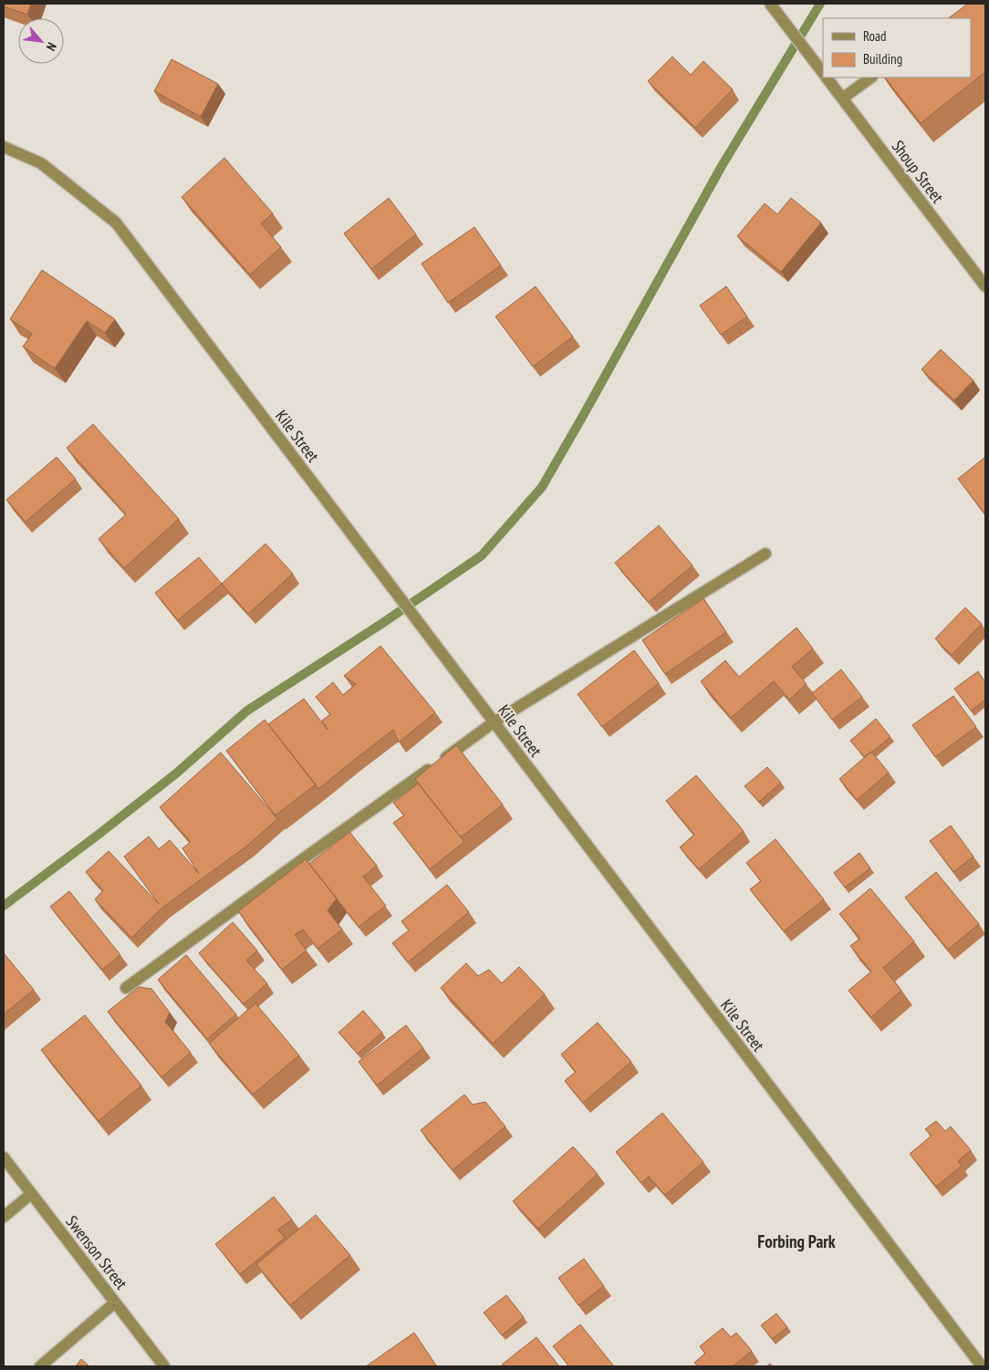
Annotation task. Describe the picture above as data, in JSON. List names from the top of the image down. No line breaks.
{"streets":{"street":["Shoup Street","Kile Street","Swenson Street"]},"districts":["Forbing Park"],"legend":["Road","Building"],"north":"bottom right"}
